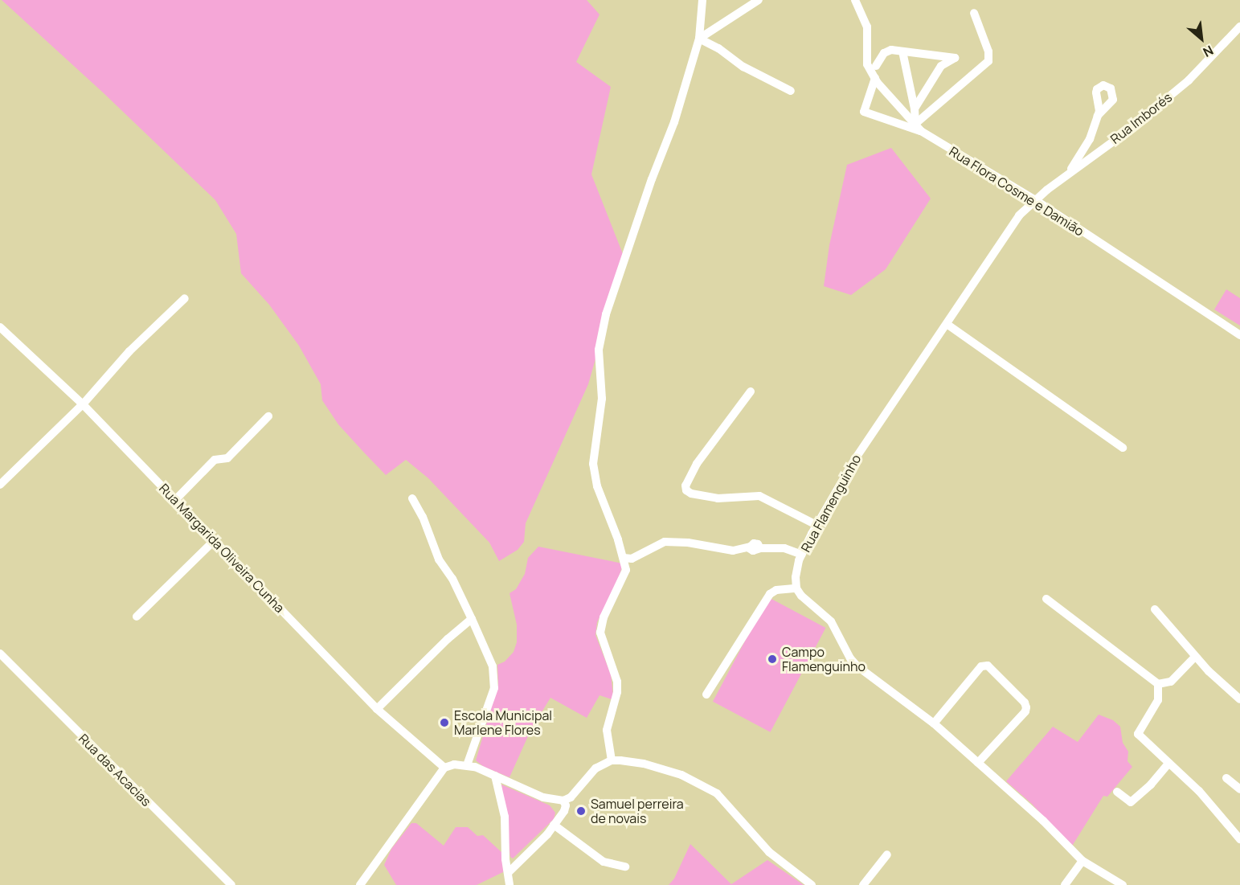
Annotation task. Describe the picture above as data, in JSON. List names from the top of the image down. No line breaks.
{"streets":{"street":["Rua Imborés","Rua Flora Cosme e Damião","Rua Flamenguinho","Rua Margarida Oliveira Cunha","Rua das Acacias"]},"crossings":[["Rua Imborés","Rua Flora Cosme e Damião"],["Rua Imborés","Rua Flamenguinho"],["Rua Flora Cosme e Damião","Rua Flamenguinho"]],"places":["Campo Flamenguinho","Escola Municipal Marlene Flores","Samuel perreira de novais"],"north":"bottom right"}
